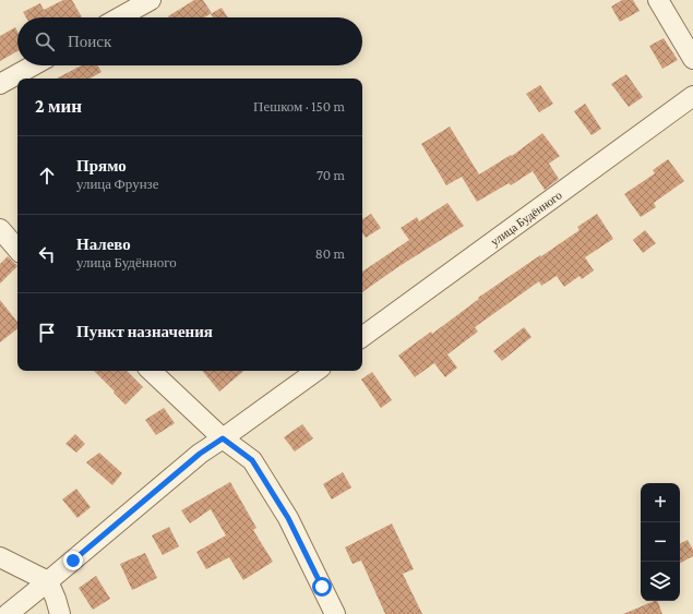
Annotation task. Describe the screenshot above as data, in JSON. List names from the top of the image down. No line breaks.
{"streets":{"street":["улица Будённого"]},"page":{"search":"Поиск","heading":["2 мин","Пешком · 150 m"],"list":[["Прямо","улица Фрунзе","70 m"],["Налево","улица Будённого","80 m"],"Пункт назначения"],"map_buttons":["+","−"]}}
